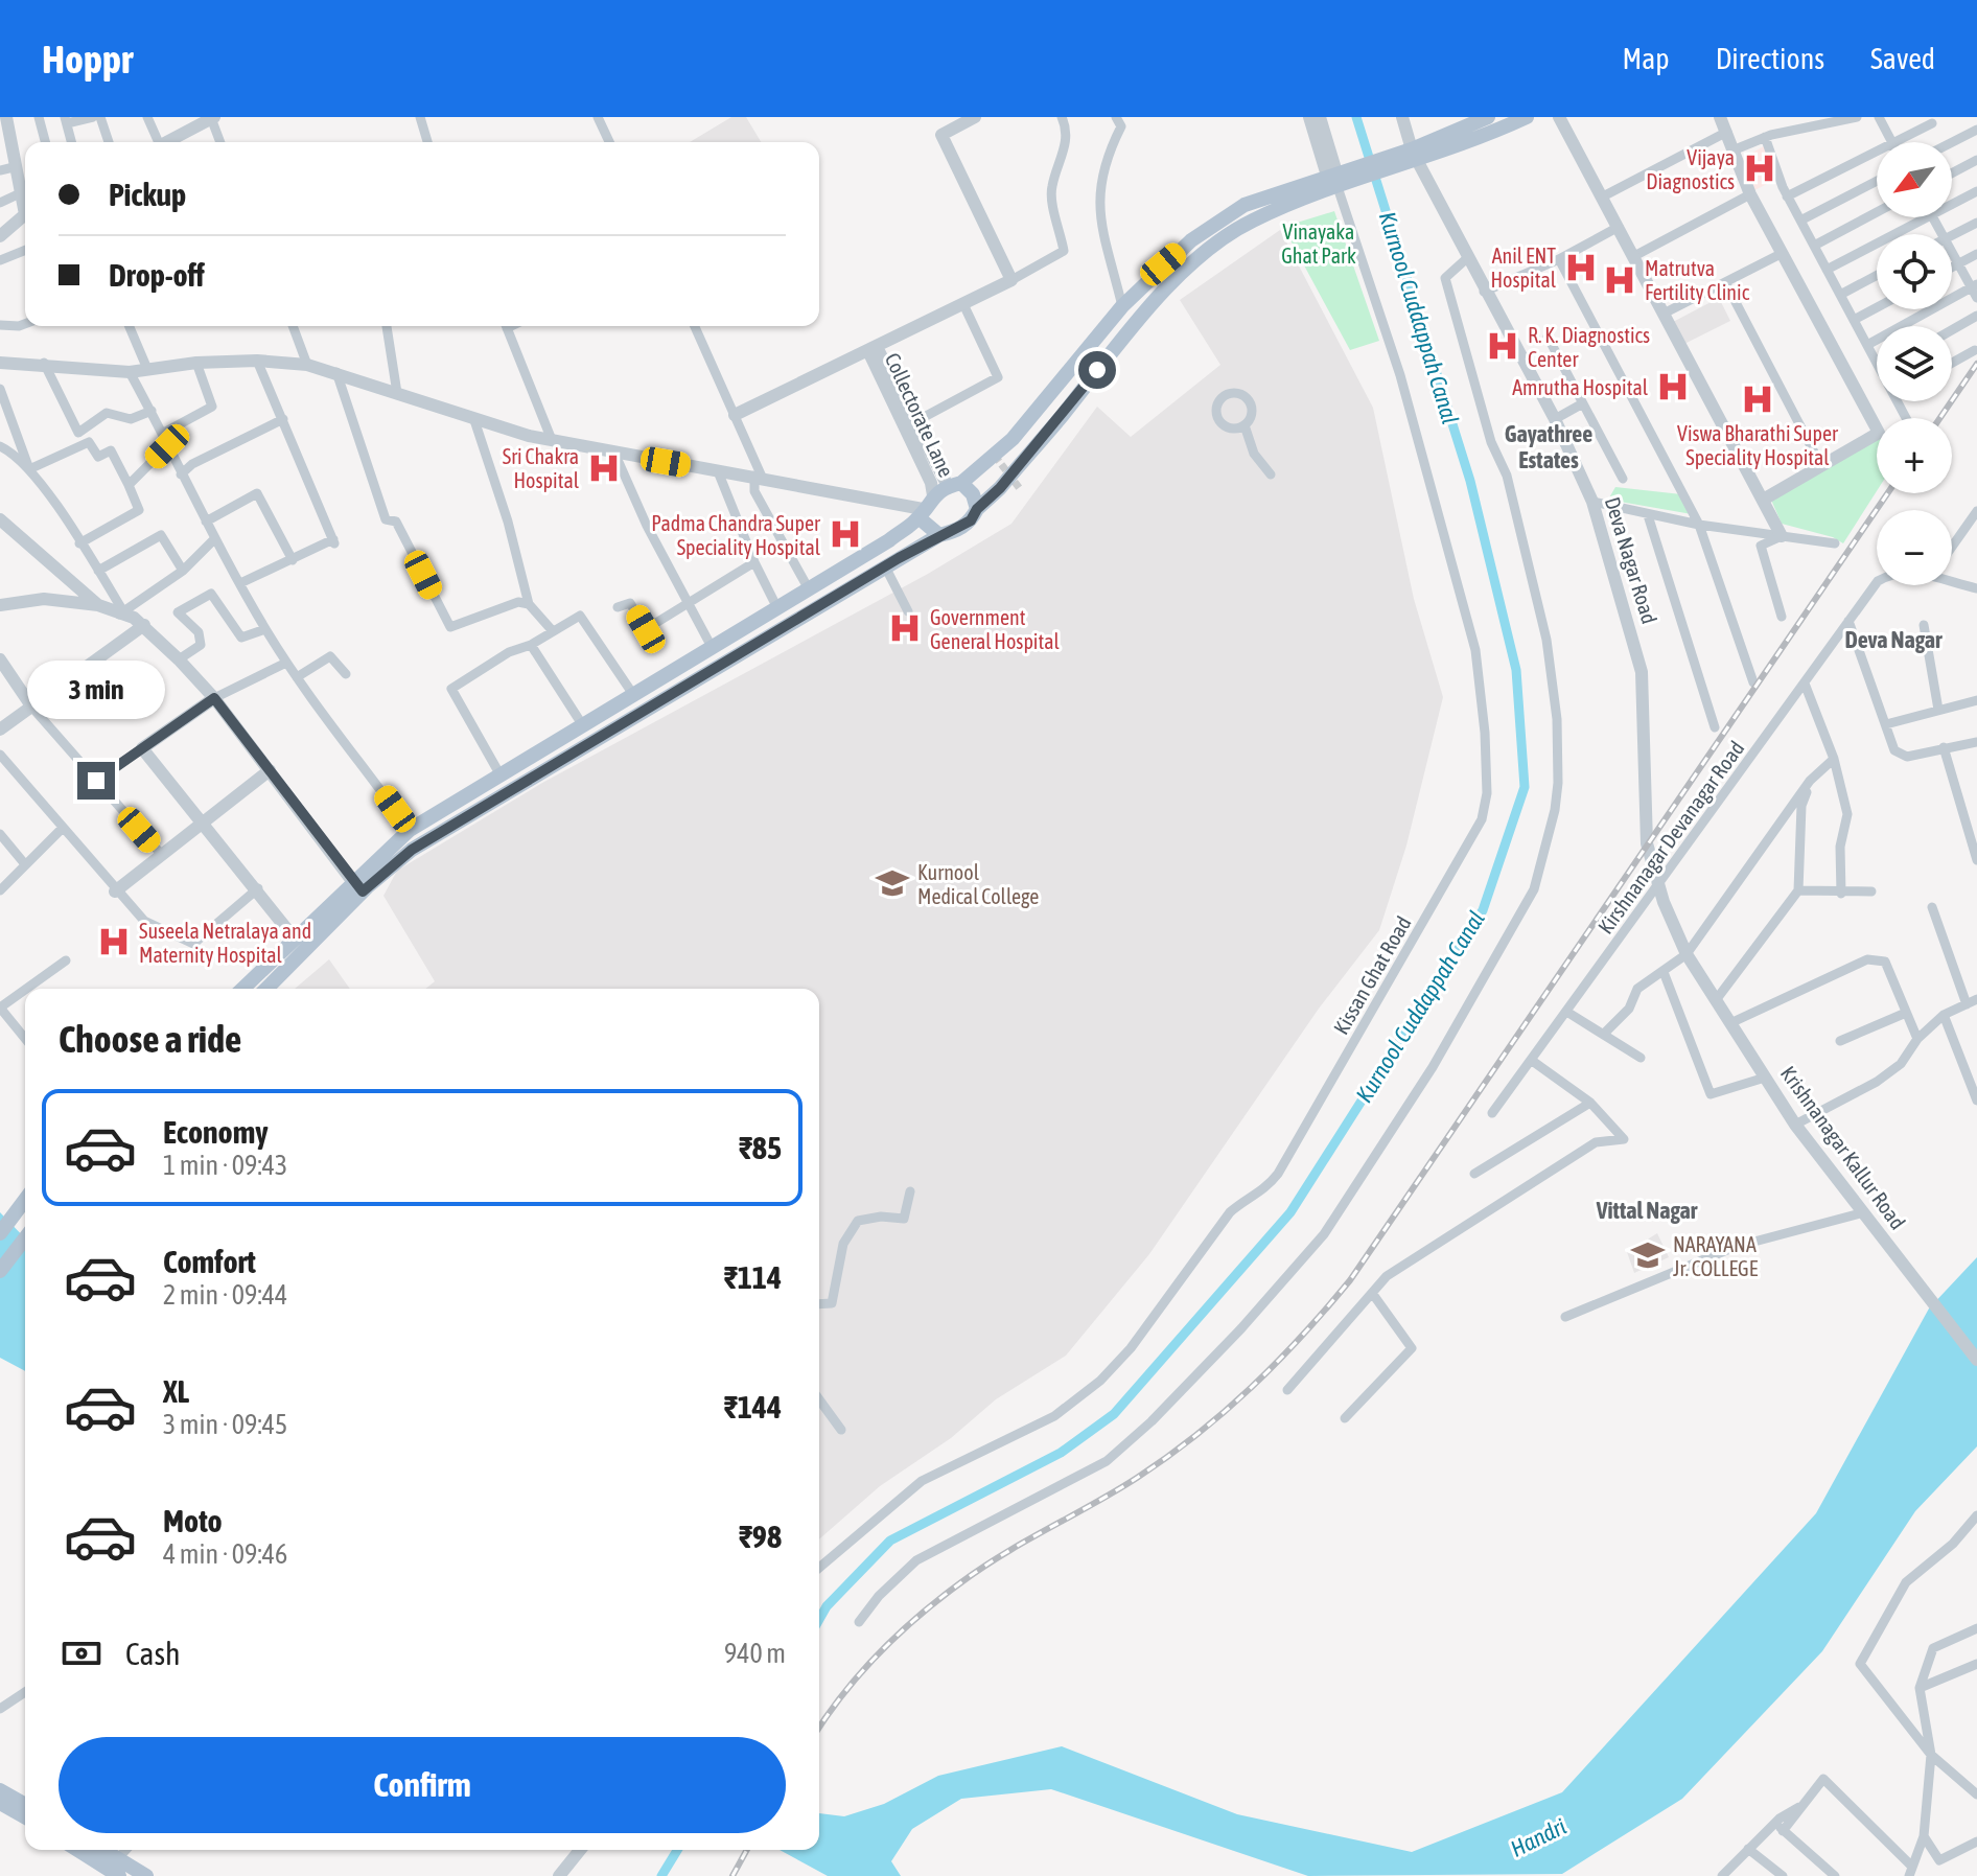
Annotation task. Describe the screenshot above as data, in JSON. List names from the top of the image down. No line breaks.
{"streets":{"street":["Collectorate Lane","Deva Nagar Road","Kirshnanagar Devanagar Road","Kissan Ghat Road","Krishnanagar Kallur Road"]},"crossings":[["Deva Nagar Road","Kirshnanagar Devanagar Road"],["Deva Nagar Road","Krishnanagar Kallur Road"]],"districts":["Gayathree Estates","Deva Nagar","Vittal Nagar"],"water":["Kurnool Cuddappah Canal","Handri"],"parks":["Vinayaka Ghat Park"],"places":{"hospital":["Vijaya Diagnostics","Anil ENT Hospital","Matrutva Fertility Clinic","R. K. Diagnostics Center","Amrutha Hospital","Viswa Bharathi Super Speciality Hospital","Sri Chakra Hospital","Padma Chandra Super Speciality Hospital","Government General Hospital","Suseela Netralaya and Maternity Hospital"],"school or university":["Kurnool Medical College","NARAYANA Jr. COLLEGE"]},"north":"bottom left","page":{"header":"Hoppr","nav":["Map","Directions","Saved"],"map_buttons":["+","−"],"banner":["Pickup","Drop-off"],"bubble":"3 min","heading":"Choose a ride","list":[{"name":"Economy","note":"1 min · 09:43","value":"₹85"},{"name":"Comfort","note":"2 min · 09:44","value":"₹114"},{"name":"XL","note":"3 min · 09:45","value":"₹144"},{"name":"Moto","note":"4 min · 09:46","value":"₹98"}],"pay":["Cash","940 m"],"buttons":"Confirm"}}
